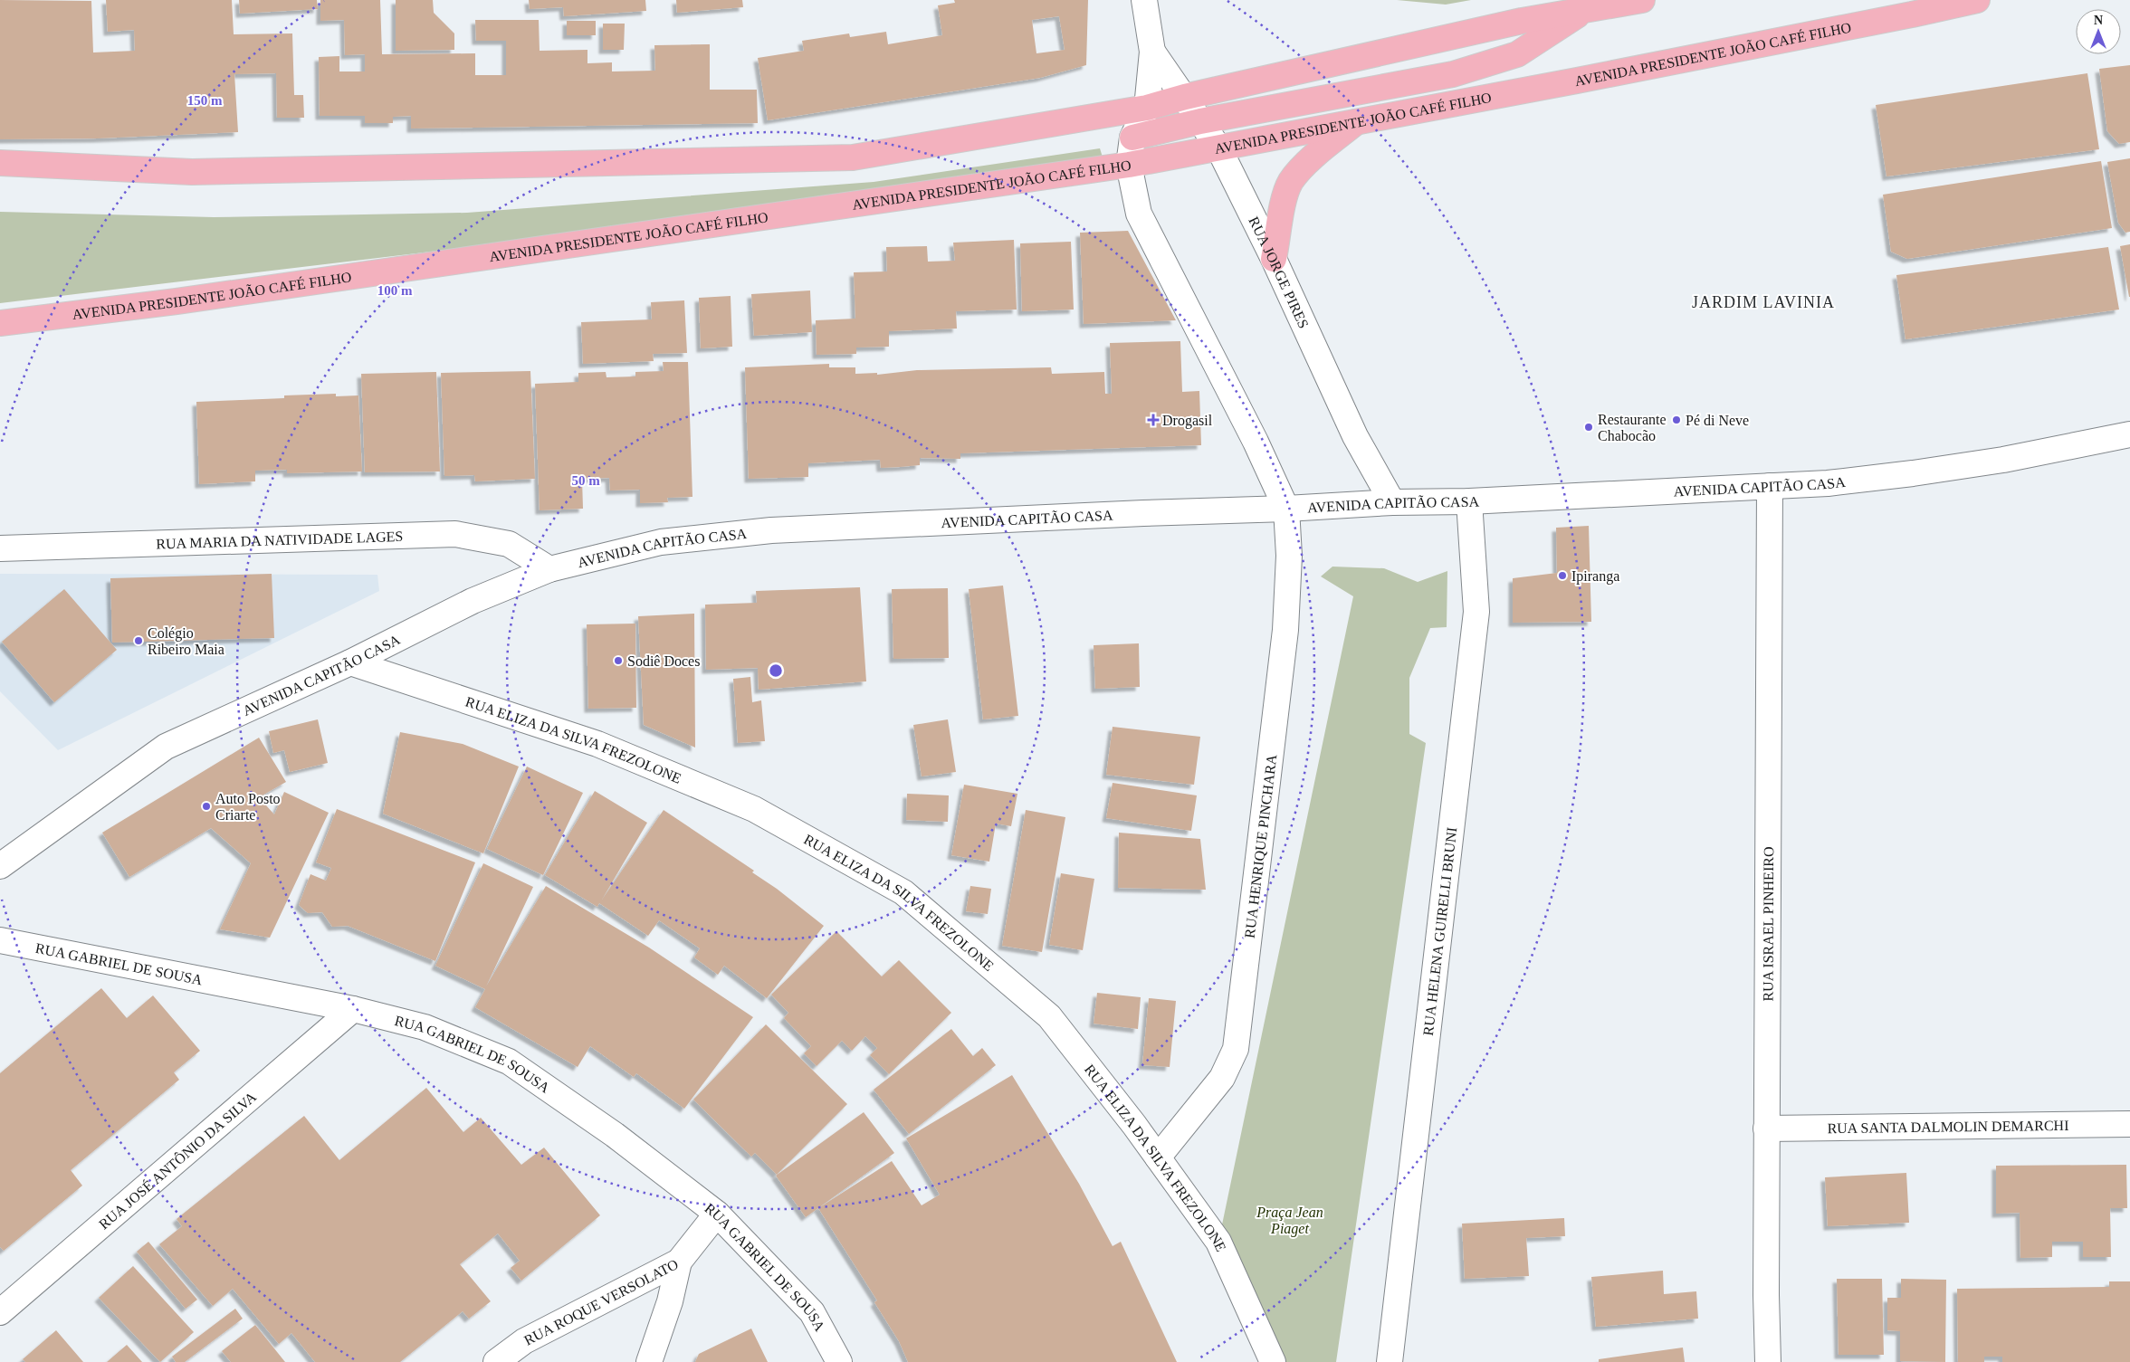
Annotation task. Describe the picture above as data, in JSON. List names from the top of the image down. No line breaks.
{"streets":{"main road":["AVENIDA PRESIDENTE JOÃO CAFÉ FILHO"],"street":["RUA JORGE PIRES","AVENIDA CAPITÃO CASA","RUA MARIA DA NATIVIDADE LAGES","RUA ELIZA DA SILVA FREZOLONE","RUA HENRIQUE PINCHARA","RUA ISRAEL PINHEIRO","RUA HELENA GUIRELLI BRUNI","RUA GABRIEL DE SOUSA","RUA SANTA DALMOLIN DEMARCHI","RUA JOSÉ ANTÔNIO DA SILVA","RUA ROQUE VERSOLATO"]},"crossings":[["AVENIDA PRESIDENTE JOÃO CAFÉ FILHO","RUA JORGE PIRES"],["RUA JORGE PIRES","AVENIDA CAPITÃO CASA"],["RUA JORGE PIRES","RUA HENRIQUE PINCHARA"],["AVENIDA CAPITÃO CASA","RUA MARIA DA NATIVIDADE LAGES"],["AVENIDA CAPITÃO CASA","RUA ELIZA DA SILVA FREZOLONE"],["AVENIDA CAPITÃO CASA","RUA HENRIQUE PINCHARA"],["AVENIDA CAPITÃO CASA","RUA ISRAEL PINHEIRO"],["AVENIDA CAPITÃO CASA","RUA HELENA GUIRELLI BRUNI"],["RUA ELIZA DA SILVA FREZOLONE","RUA HENRIQUE PINCHARA"],["RUA ISRAEL PINHEIRO","RUA SANTA DALMOLIN DEMARCHI"],["RUA GABRIEL DE SOUSA","RUA JOSÉ ANTÔNIO DA SILVA"],["RUA GABRIEL DE SOUSA","RUA ROQUE VERSOLATO"]],"districts":["JARDIM LAVINIA"],"parks":["Praça Jean Piaget"],"places":{"health":["Drogasil"],"other":["Pé di Neve","Restaurante Chabocão","Ipiranga","Colégio Ribeiro Maia","Sodiê Doces","Auto Posto Criarte"]},"north":"top","rings":["150 m","100 m","50 m"]}
